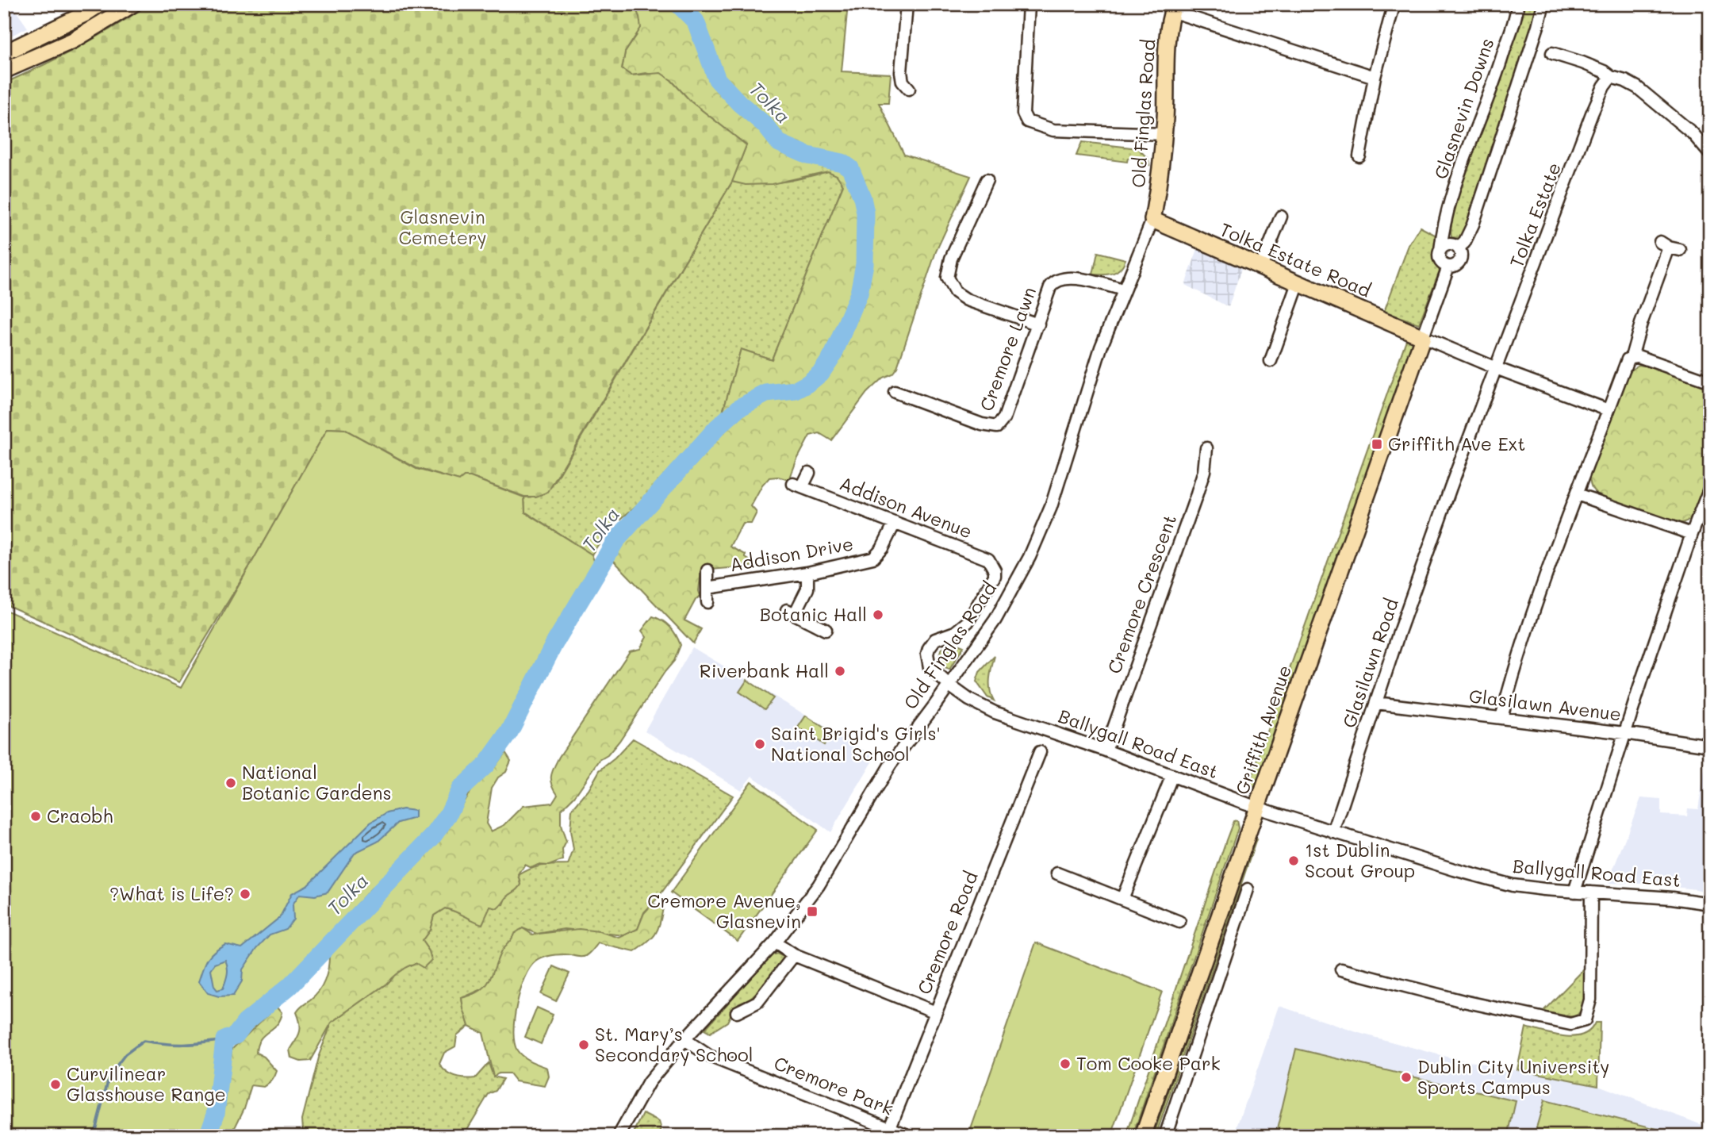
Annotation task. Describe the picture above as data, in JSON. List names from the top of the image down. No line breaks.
{"streets":{"main road":["Old Finglas Road","Tolka Estate Road","Griffith Avenue"],"street":["Glasnevin Downs","Tolka Estate","Cremore Lawn","Addison Avenue","Addison Drive","Cremore Crescent","Glasilawn Road","Glasilawn Avenue","Ballygall Road East","Cremore Road","Cremore Park"]},"crossings":[["Old Finglas Road","Tolka Estate Road"],["Old Finglas Road","Cremore Lawn"],["Old Finglas Road","Ballygall Road East"],["Old Finglas Road","Cremore Park"],["Tolka Estate","Glasilawn Road"],["Tolka Estate Road","Griffith Avenue"],["Addison Avenue","Addison Drive"],["Addison Avenue","Ballygall Road East"],["Cremore Crescent","Ballygall Road East"],["Glasilawn Road","Glasilawn Avenue"],["Glasilawn Road","Ballygall Road East"],["Griffith Avenue","Ballygall Road East"],["Cremore Road","Cremore Park"]],"water":["Tolka"],"parks":["Glasnevin Cemetery"],"places":{"transit":["Griffith Ave Ext","Cremore Avenue, Glasnevin"],"other":["Botanic Hall","Riverbank Hall","Saint Brigid's Girls' National School","National Botanic Gardens","Craobh","1st Dublin Scout Group","?What is Life?","St. Mary’s Secondary School","Tom Cooke Park","Dublin City University Sports Campus","Curvilinear Glasshouse Range"]}}
